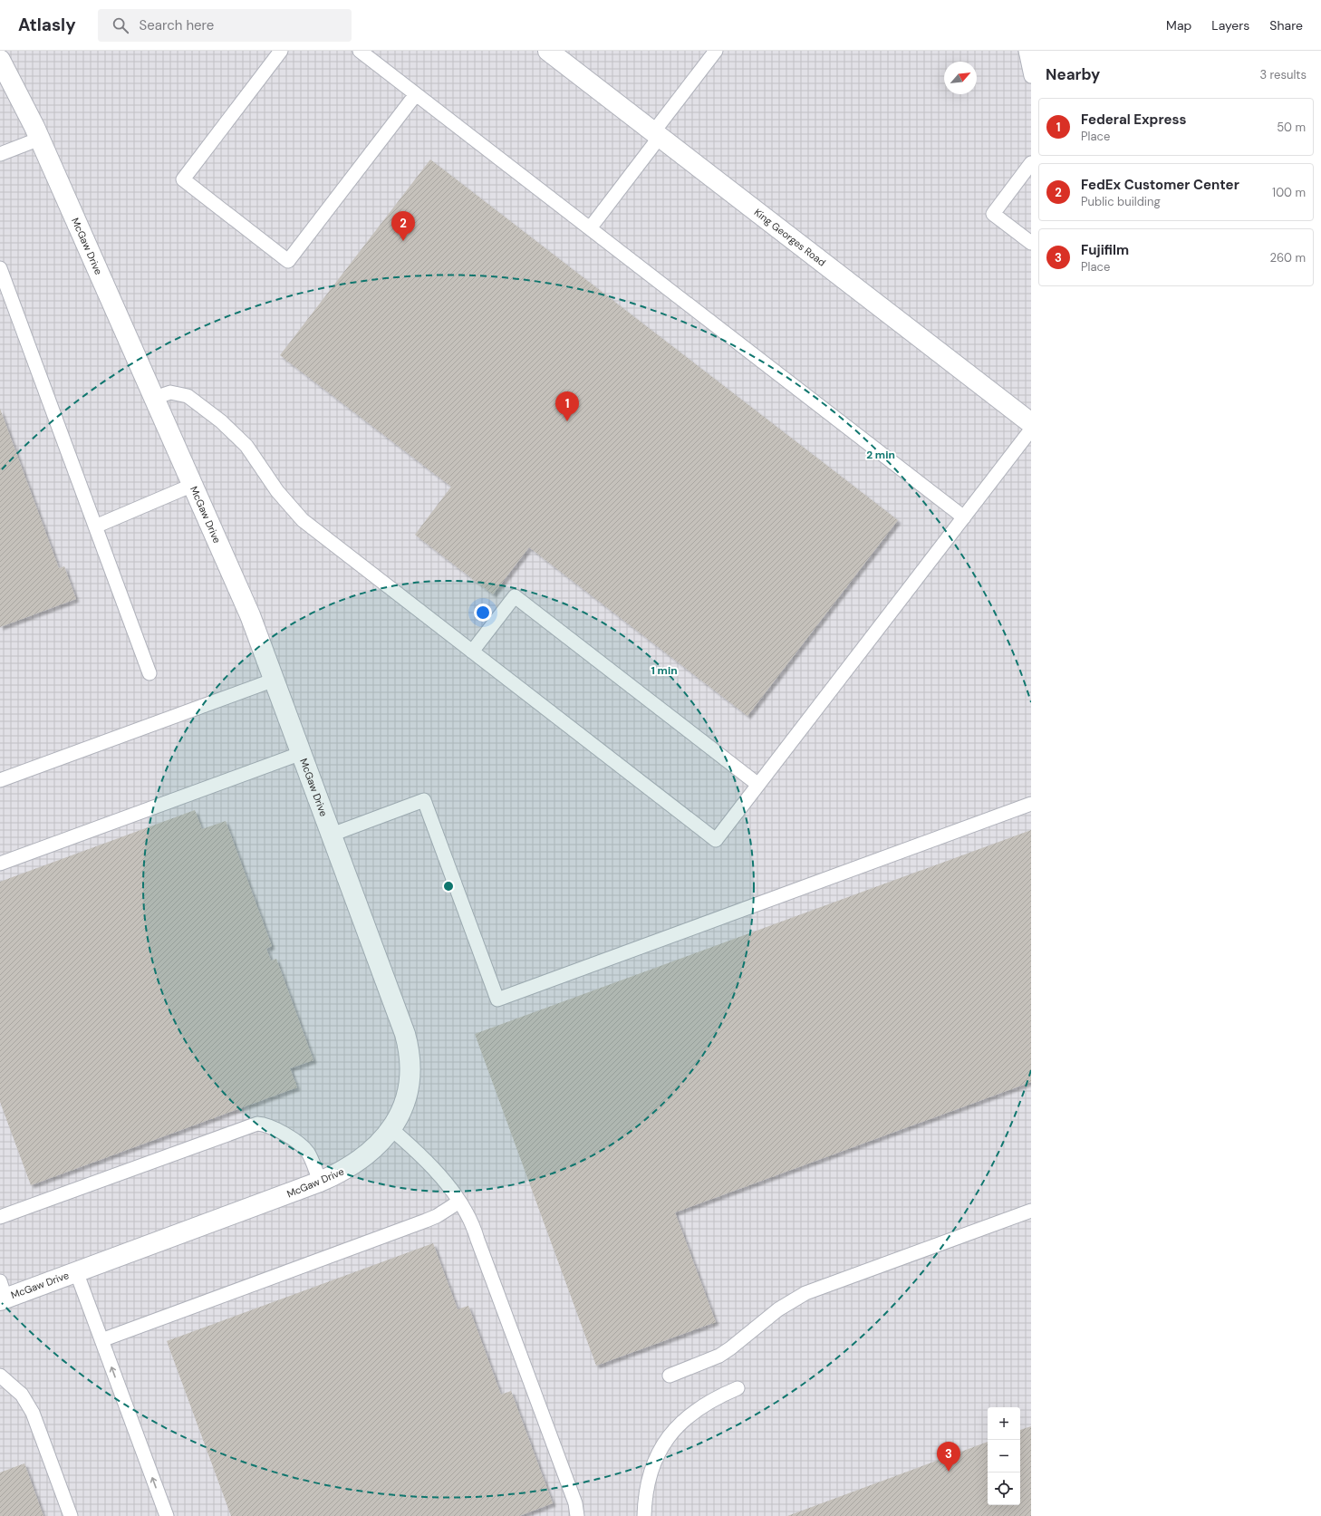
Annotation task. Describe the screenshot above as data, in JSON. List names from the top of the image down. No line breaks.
{"streets":{"street":["King Georges Road","McGaw Drive"]},"north":"top right","page":{"header":"Atlasly","search":"Search here","nav":["Map","Layers","Share"],"heading":["Nearby","3 results"],"list":[{"mark":"1","name":"Federal Express","note":"Place","value":"50 m"},{"mark":"2","name":"FedEx Customer Center","note":"Public building","value":"100 m"},{"mark":"3","name":"Fujifilm","note":"Place","value":"260 m"}],"pins":["2","1","3"],"map_buttons":["+","−"]},"rings":["2 min","1 min"]}
